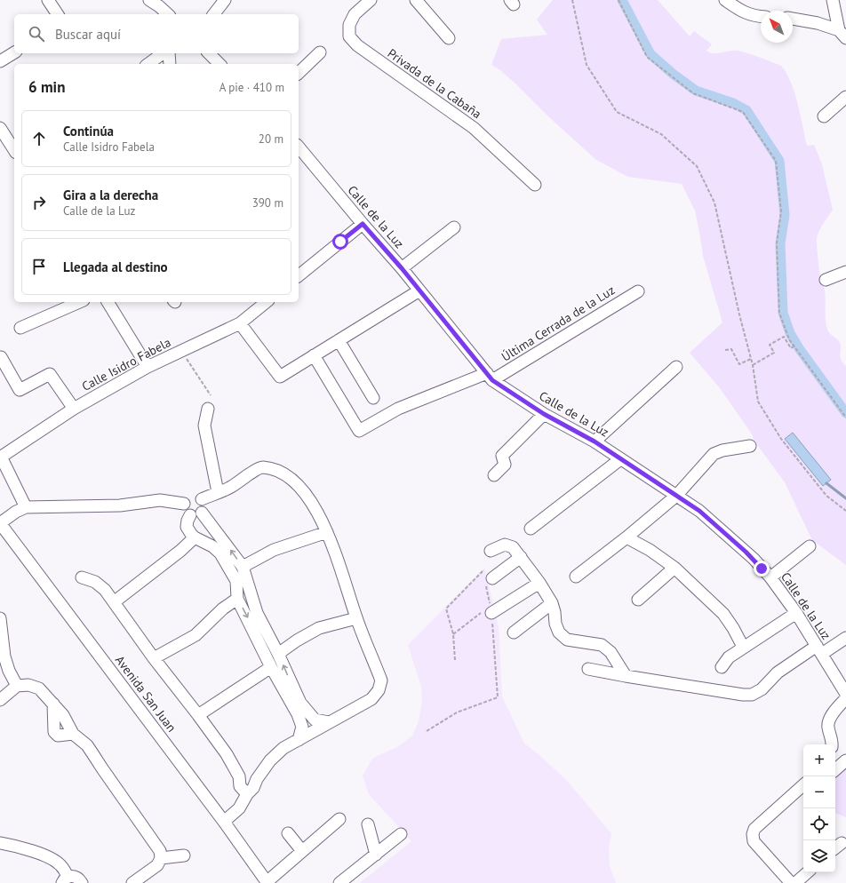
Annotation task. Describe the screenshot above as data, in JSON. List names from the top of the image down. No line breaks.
{"streets":{"street":["Privada de la Cabaña","Calle de la Luz","Última Cerrada de la Luz","Calle Isidro Fabela","Avenida San Juan"]},"crossings":[["Calle de la Luz","Última Cerrada de la Luz"]],"north":"top left","page":{"search":"Buscar aquí","heading":["6 min","A pie · 410 m"],"list":[["Continúa","Calle Isidro Fabela","20 m"],["Gira a la derecha","Calle de la Luz","390 m"],"Llegada al destino"],"map_buttons":["+","−"]}}
